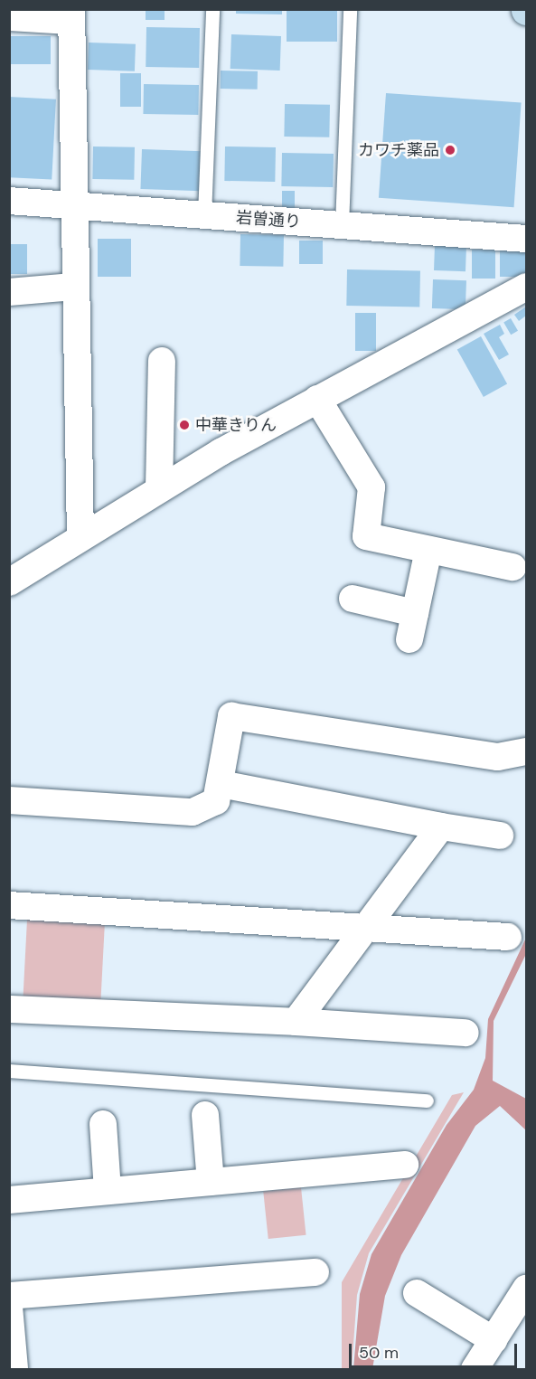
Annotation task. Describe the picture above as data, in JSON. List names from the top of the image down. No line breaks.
{"streets":{"street":["岩曽通り"]},"places":["カワチ薬品","中華きりん"],"scale_bar":"50 m"}
